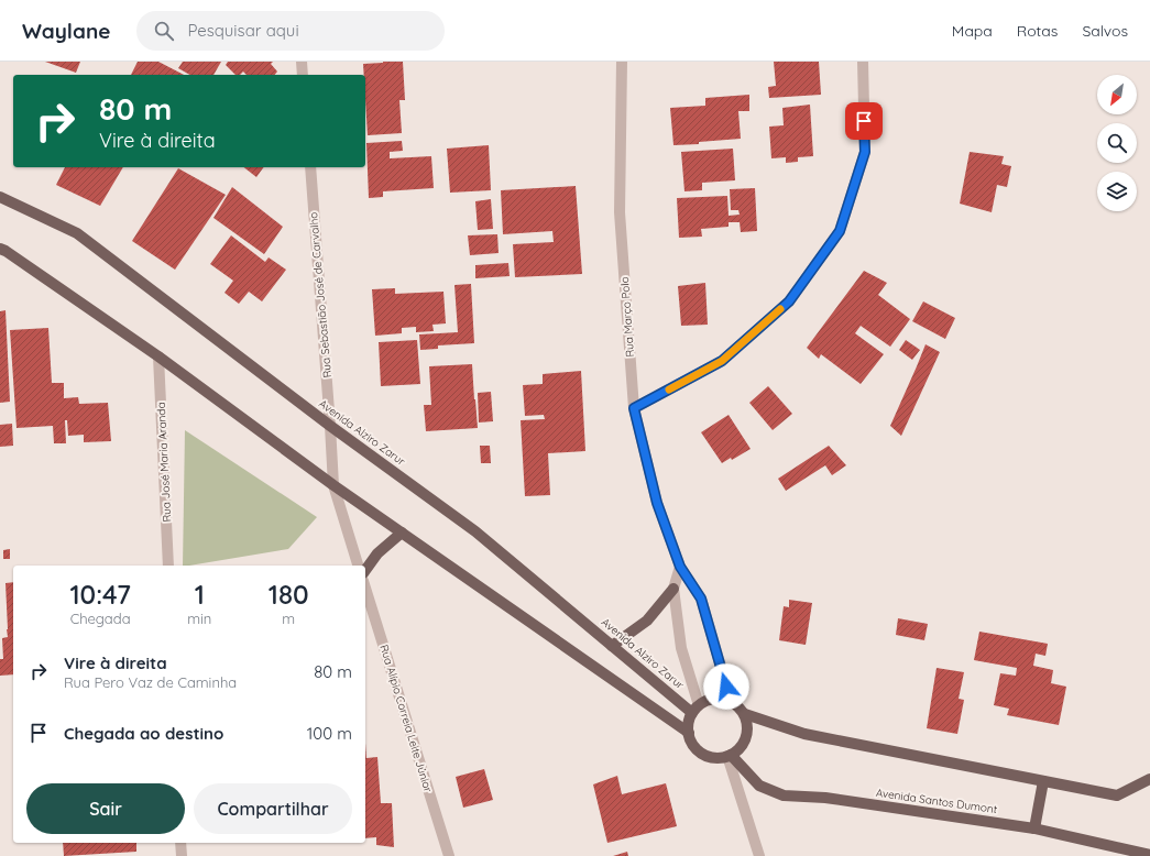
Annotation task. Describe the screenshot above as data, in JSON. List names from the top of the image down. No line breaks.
{"streets":{"main road":["Avenida Alziro Zarur","Avenida Santos Dumont"],"street":["Rua Sebastião José de Carvalho","Rua Março Polo","Rua José Maria Aranda","Rua Alípio Correia Leite Júnior"]},"crossings":[["Rua Sebastião José de Carvalho","Avenida Alziro Zarur"],["Rua Março Polo","Avenida Alziro Zarur"],["Rua Março Polo","Avenida Santos Dumont"],["Avenida Alziro Zarur","Avenida Santos Dumont"]],"north":"bottom left","page":{"header":"Waylane","search":"Pesquisar aqui","nav":["Mapa","Rotas","Salvos"],"turn":["80 m","Vire à direita"],"eta":["10:47","Chegada","1","min","180","m"],"list":[{"name":"Vire à direita","note":"Rua Pero Vaz de Caminha","value":"80 m"},{"name":"Chegada ao destino","value":"100 m"}],"buttons":["Sair","Compartilhar"]}}
